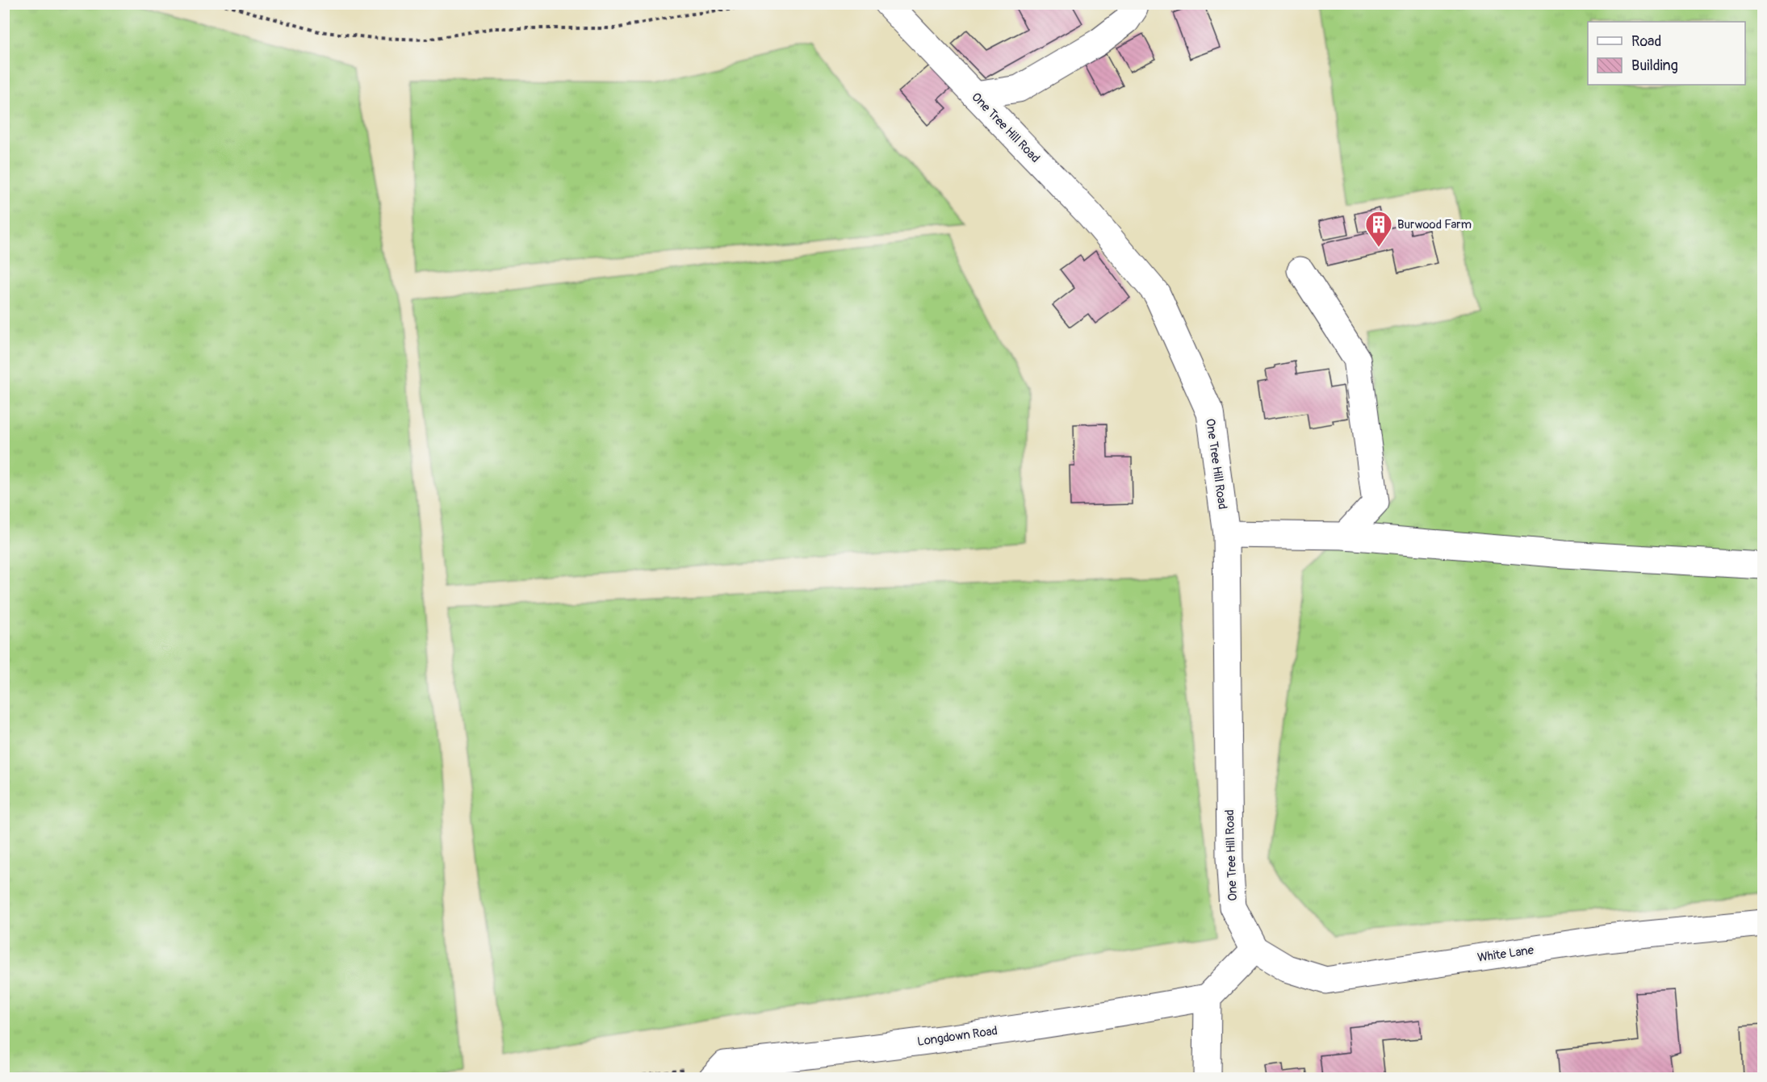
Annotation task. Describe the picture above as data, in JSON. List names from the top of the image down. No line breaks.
{"streets":{"street":["One Tree Hill Road","White Lane","Longdown Road"]},"crossings":[["One Tree Hill Road","White Lane"]],"places":{"building":["Burwood Farm"]},"legend":["Road","Building"]}
